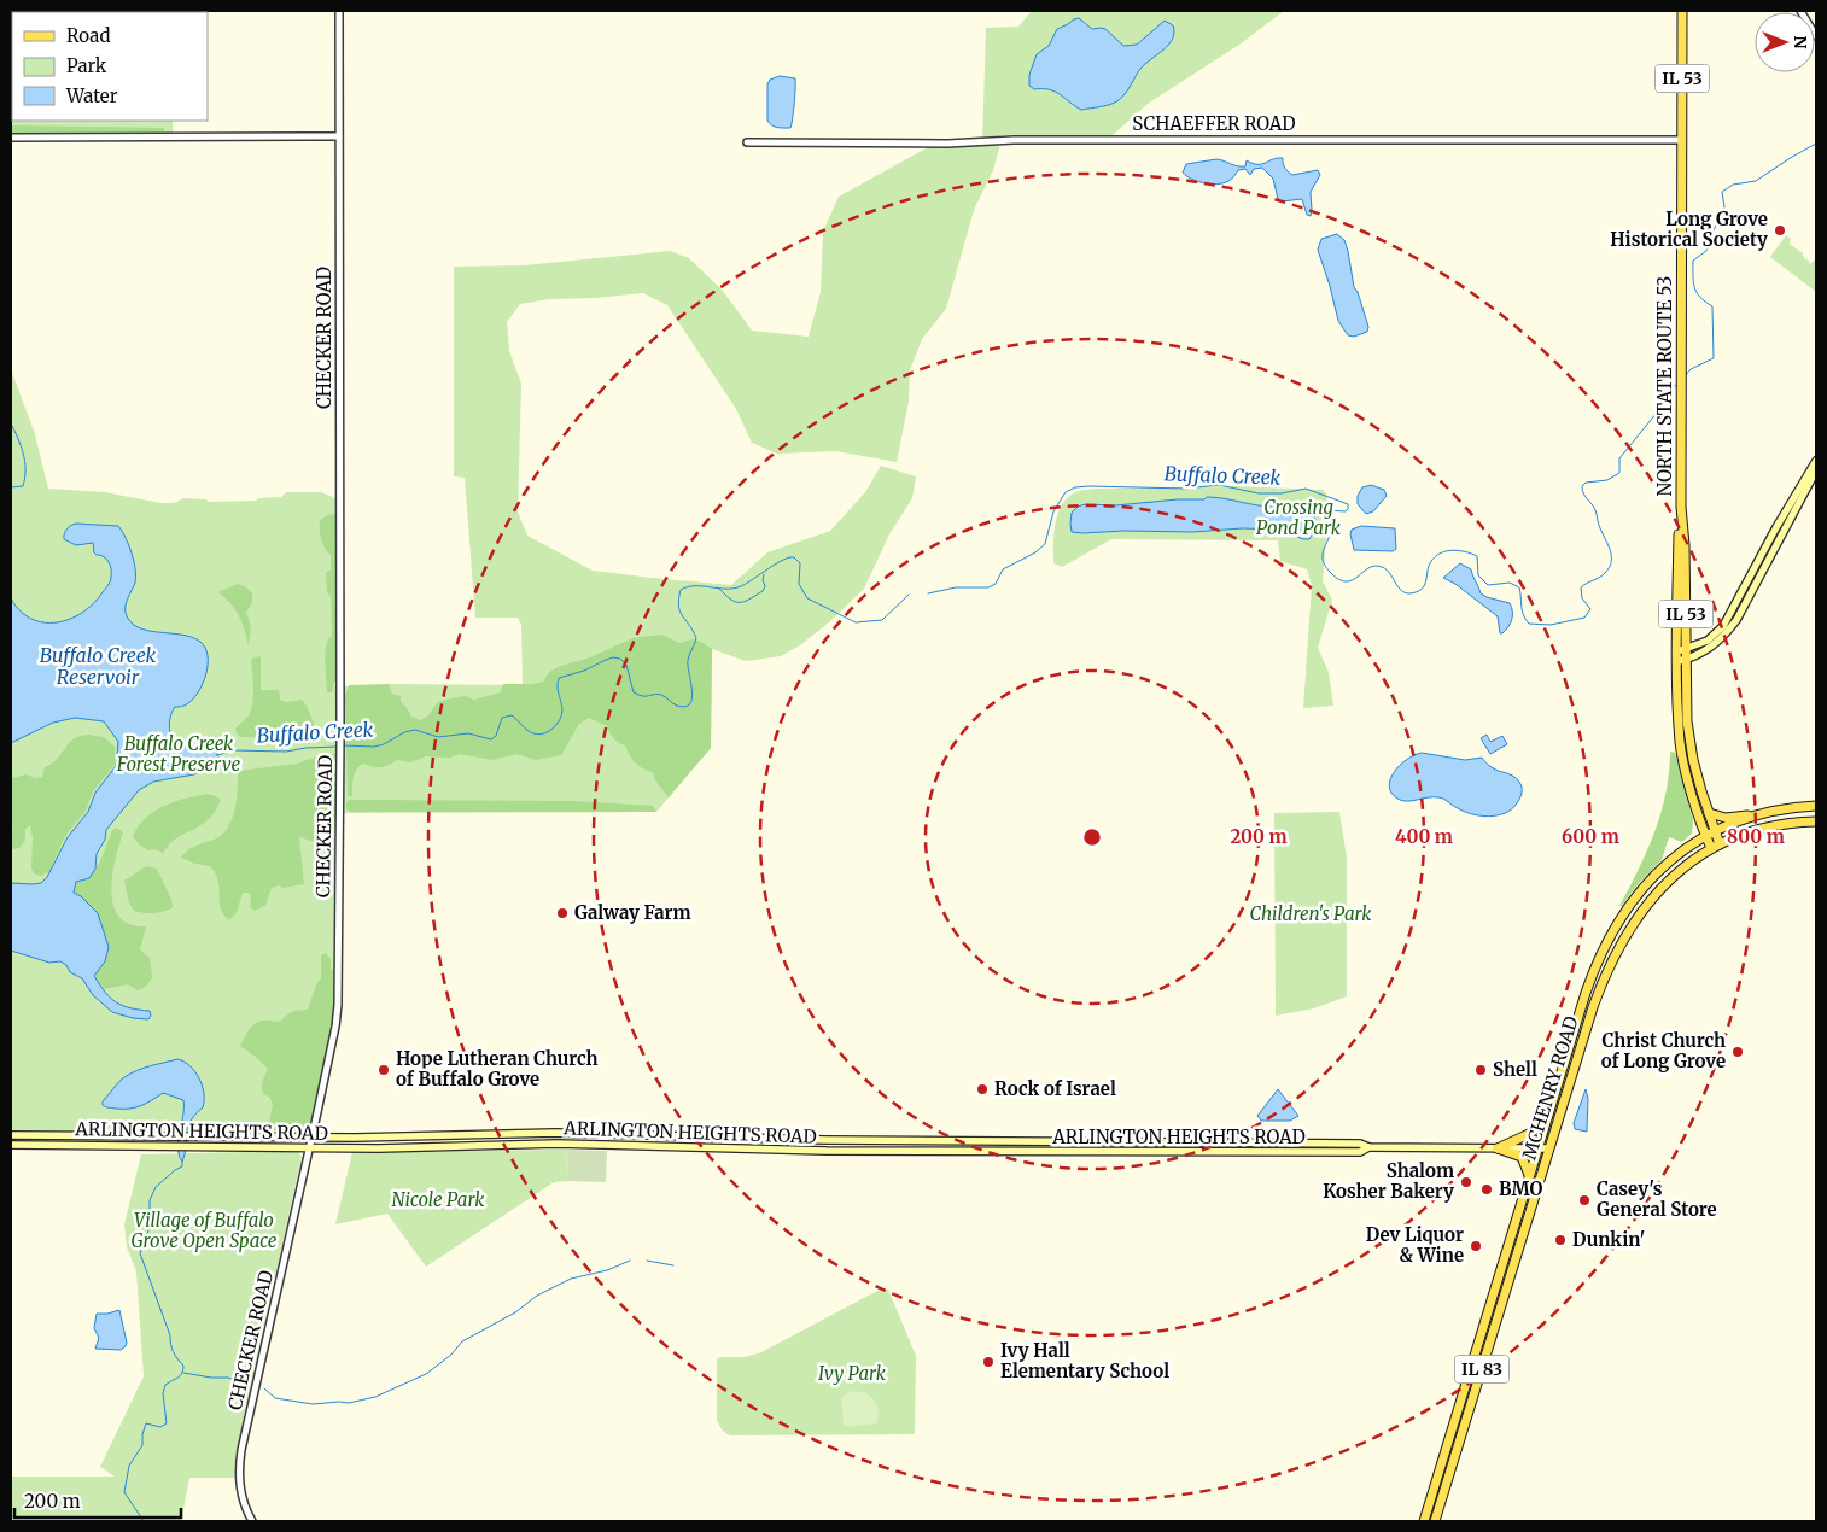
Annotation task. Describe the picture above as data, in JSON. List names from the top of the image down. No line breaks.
{"streets":{"main road":["IL 53","NORTH STATE ROUTE 53","MCHENRY ROAD","ARLINGTON HEIGHTS ROAD","IL 83"],"street":["SCHAEFFER ROAD","CHECKER ROAD"]},"crossings":[["SCHAEFFER ROAD","NORTH STATE ROUTE 53"],["CHECKER ROAD","ARLINGTON HEIGHTS ROAD"],["NORTH STATE ROUTE 53","MCHENRY ROAD"],["NORTH STATE ROUTE 53","IL 83"],["MCHENRY ROAD","ARLINGTON HEIGHTS ROAD"],["MCHENRY ROAD","IL 83"]],"water":["Buffalo Creek","Buffalo Creek Reservoir"],"parks":["Crossing Pond Park","Buffalo Creek Forest Preserve","Children's Park","Nicole Park","Village of Buffalo Grove Open Space","Ivy Park"],"places":["Long Grove Historical Society","Galway Farm","Christ Church of Long Grove","Hope Lutheran Church of Buffalo Grove","Shell","Rock of Israel","Shalom Kosher Bakery","BMO","Casey's General Store","Dunkin'","Dev Liquor & Wine","Ivy Hall Elementary School"],"legend":["Road","Park","Water"],"scale_bar":"200 m","north":"right","rings":["200 m","400 m","600 m","800 m"]}
